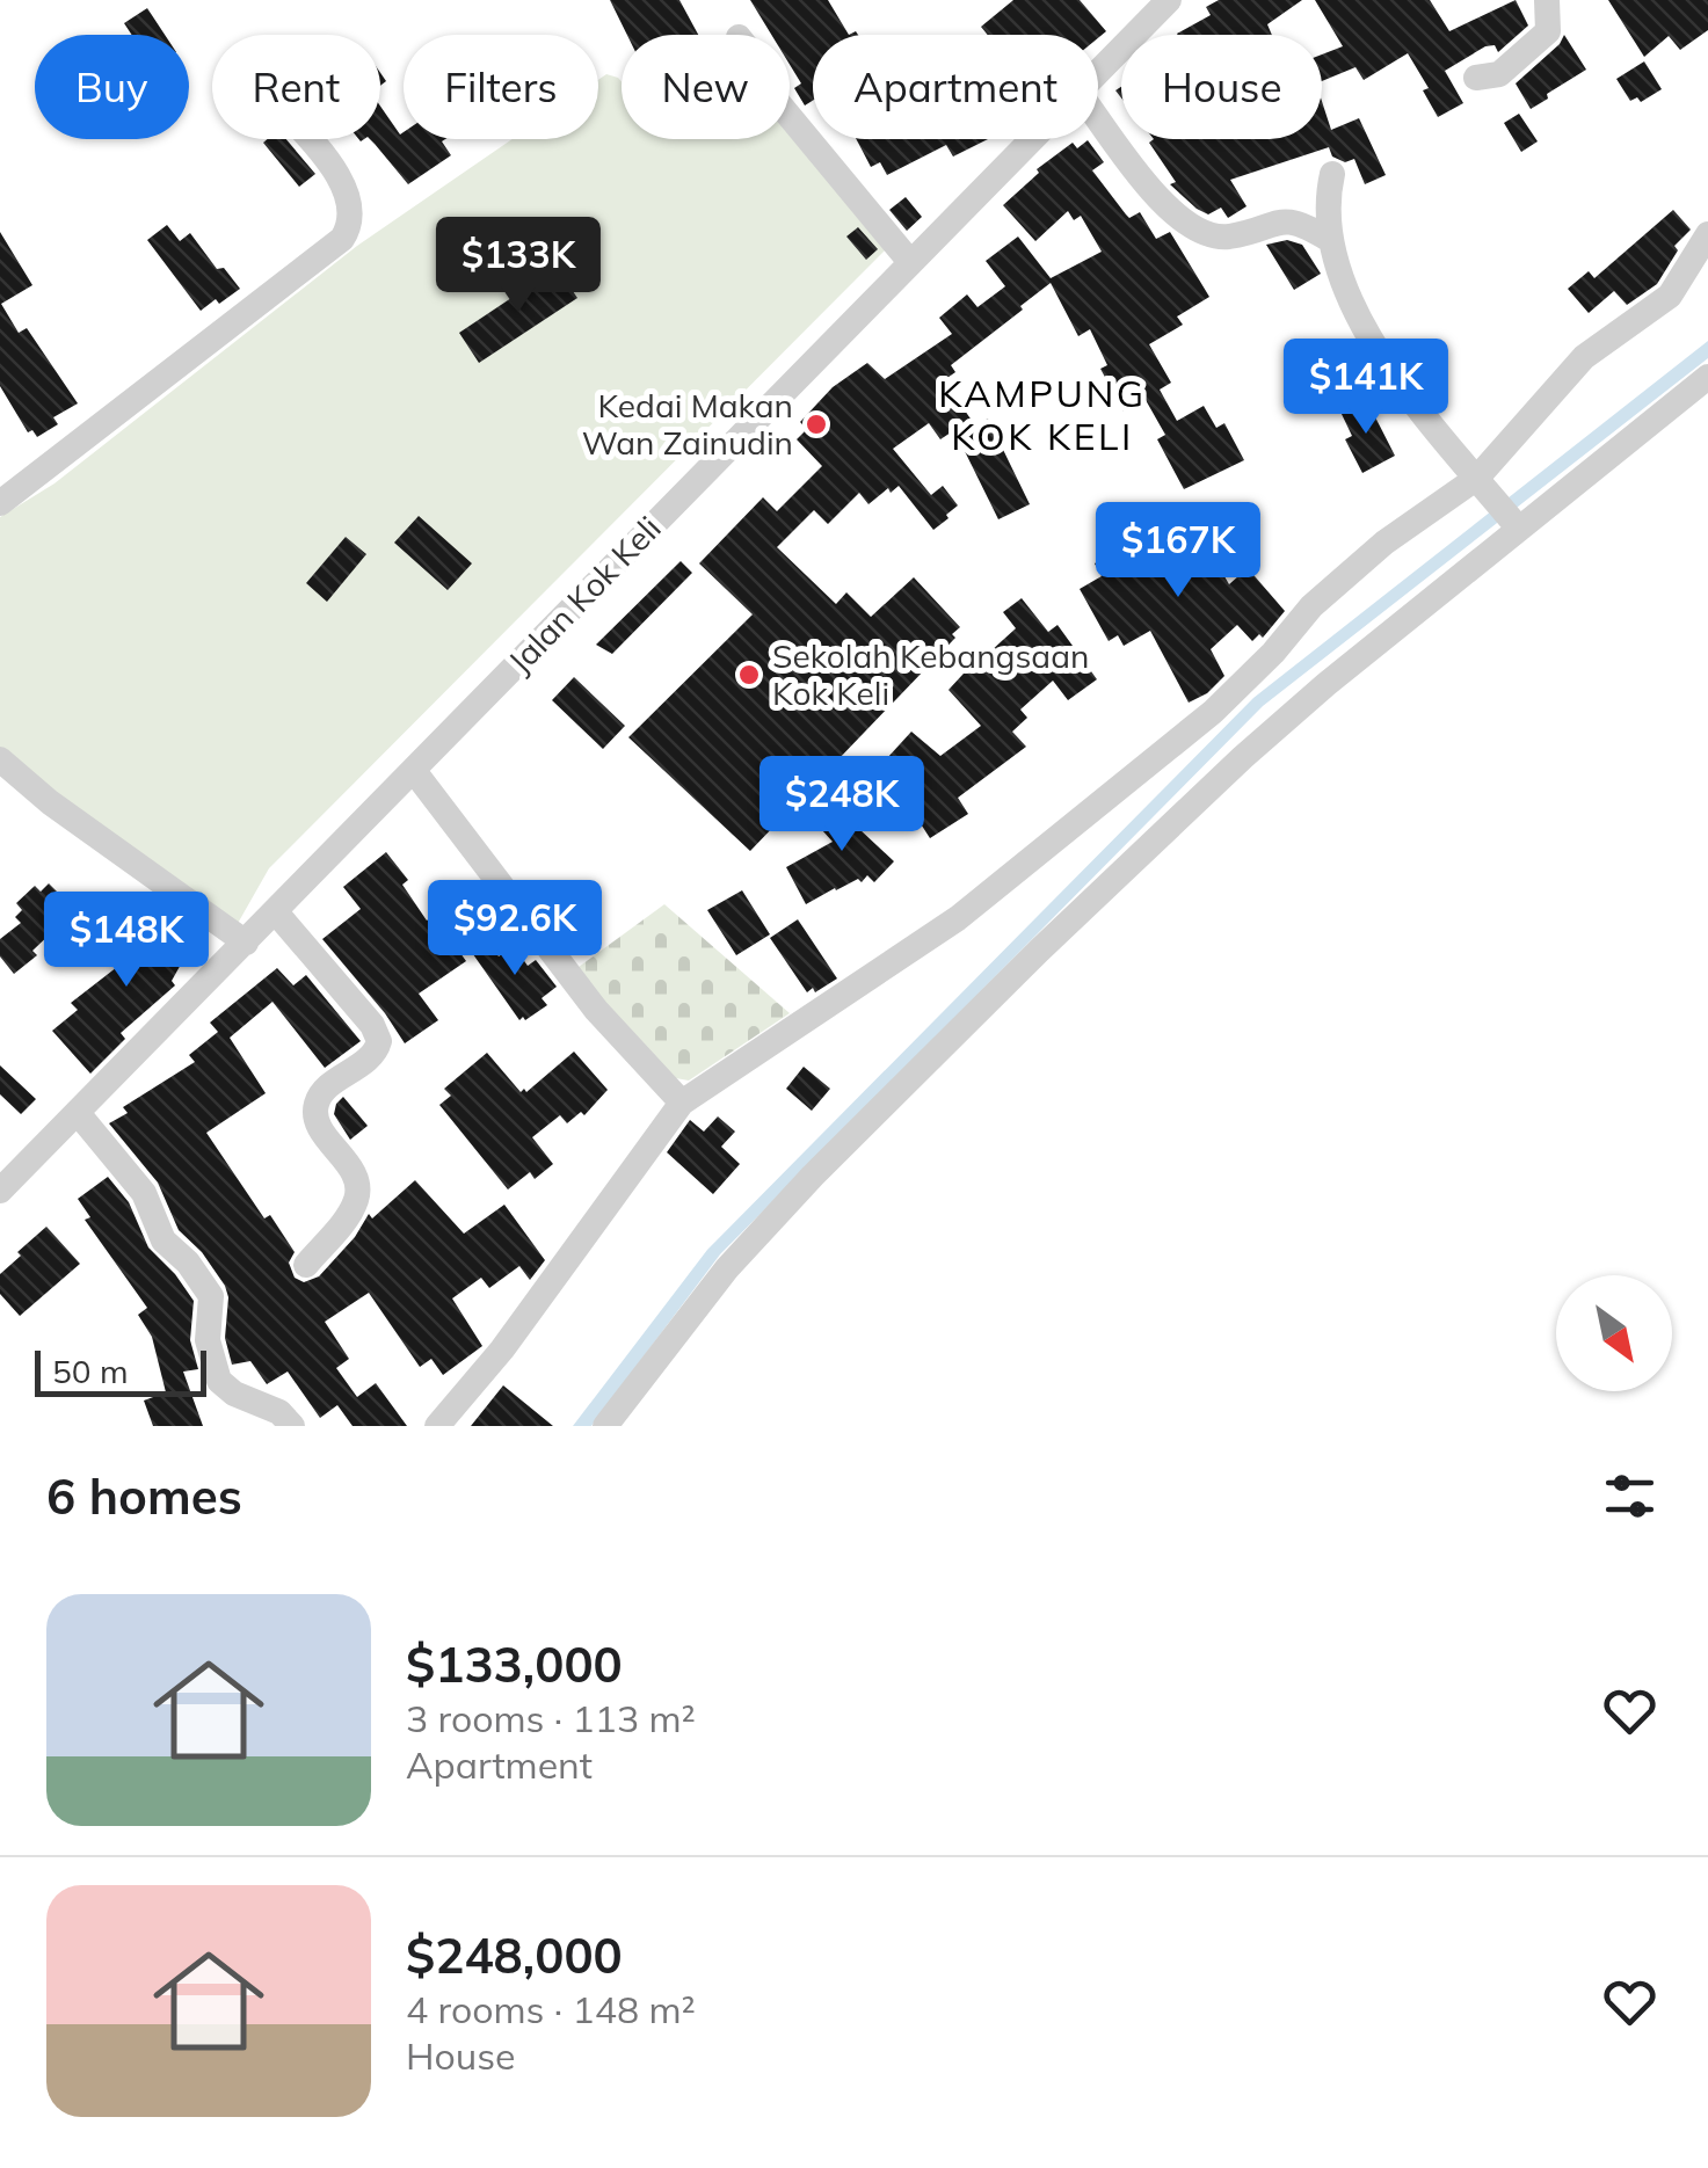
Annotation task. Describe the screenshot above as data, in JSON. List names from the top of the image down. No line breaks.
{"streets":{"street":["Jalan Kok Keli"]},"districts":["KAMPUNG KOK KELI"],"places":["Kedai Makan Wan Zainudin","Sekolah Kebangsaan Kok Keli"],"scale_bar":"50 m","north":"bottom right","page":{"chip":["Buy","Rent","Filters","New","Apartment","House"],"price":["$133K","$141K","$167K","$248K","$92.6K","$148K"],"scale":"50 m","heading":"6 homes","list":[{"name":"$133,000","note":"3 rooms · 113 m² · Apartment"},{"name":"$248,000","note":"4 rooms · 148 m² · House"}]}}
